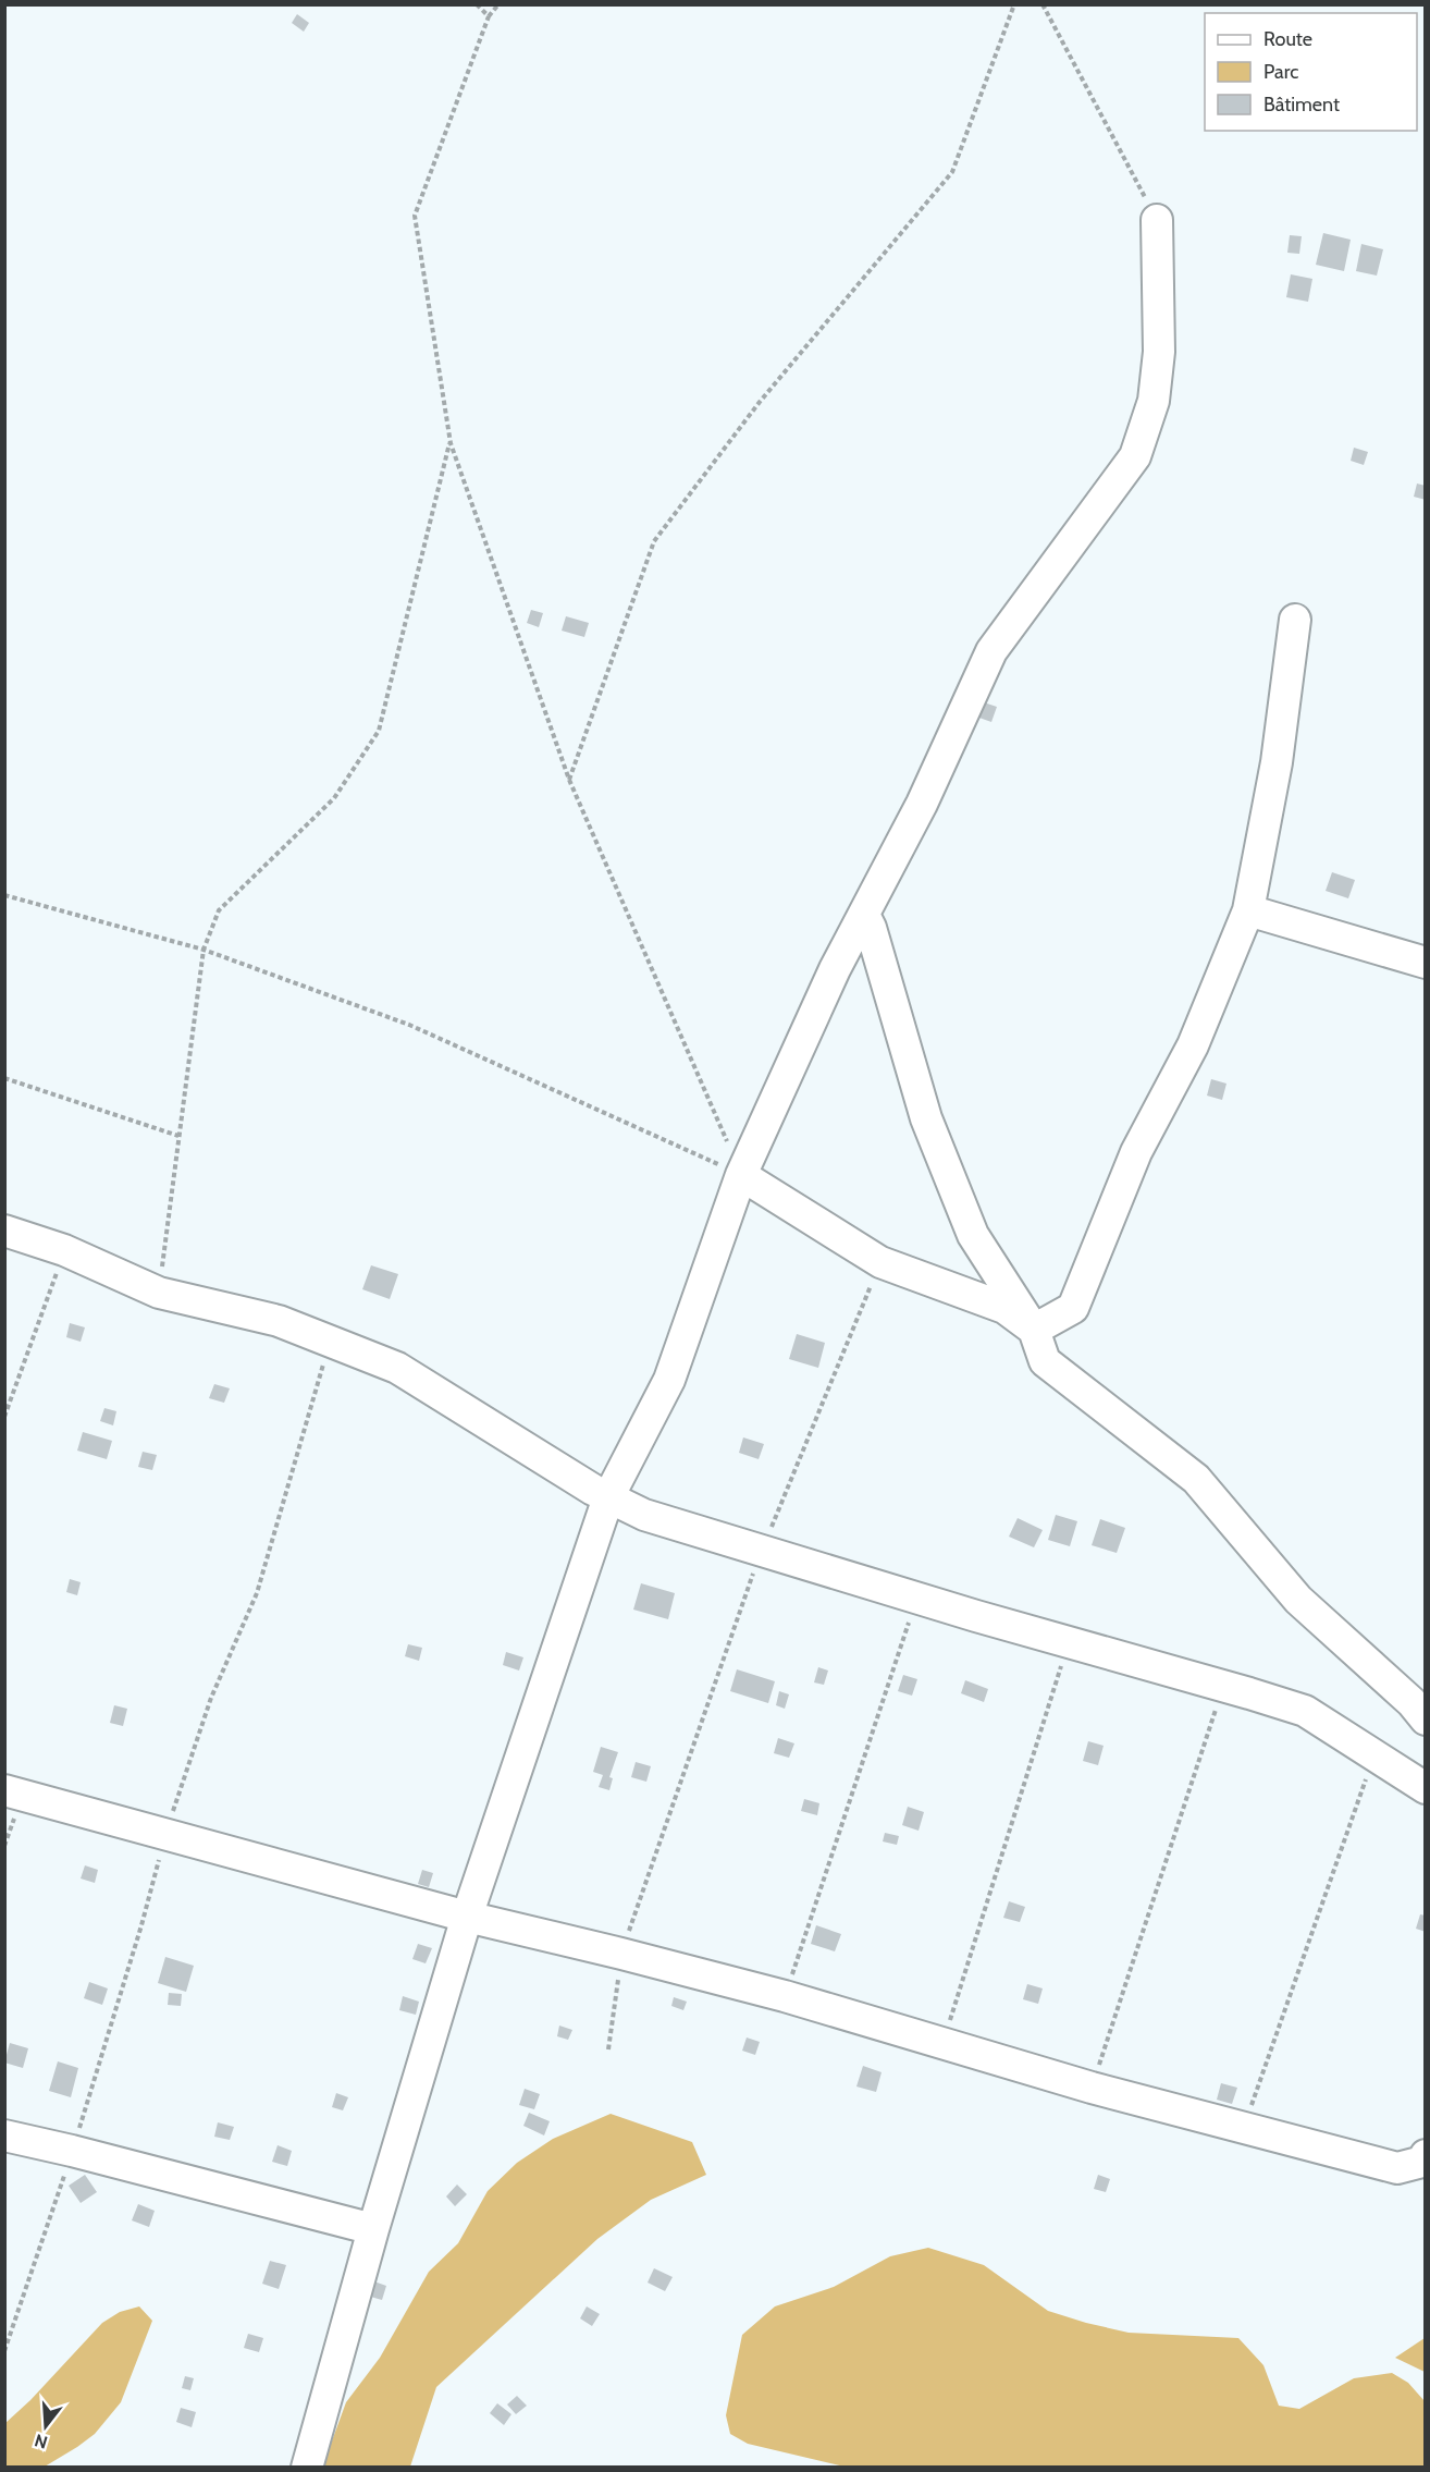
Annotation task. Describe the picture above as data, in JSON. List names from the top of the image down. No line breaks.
{"legend":["Route","Parc","Bâtiment"],"north":"bottom"}
